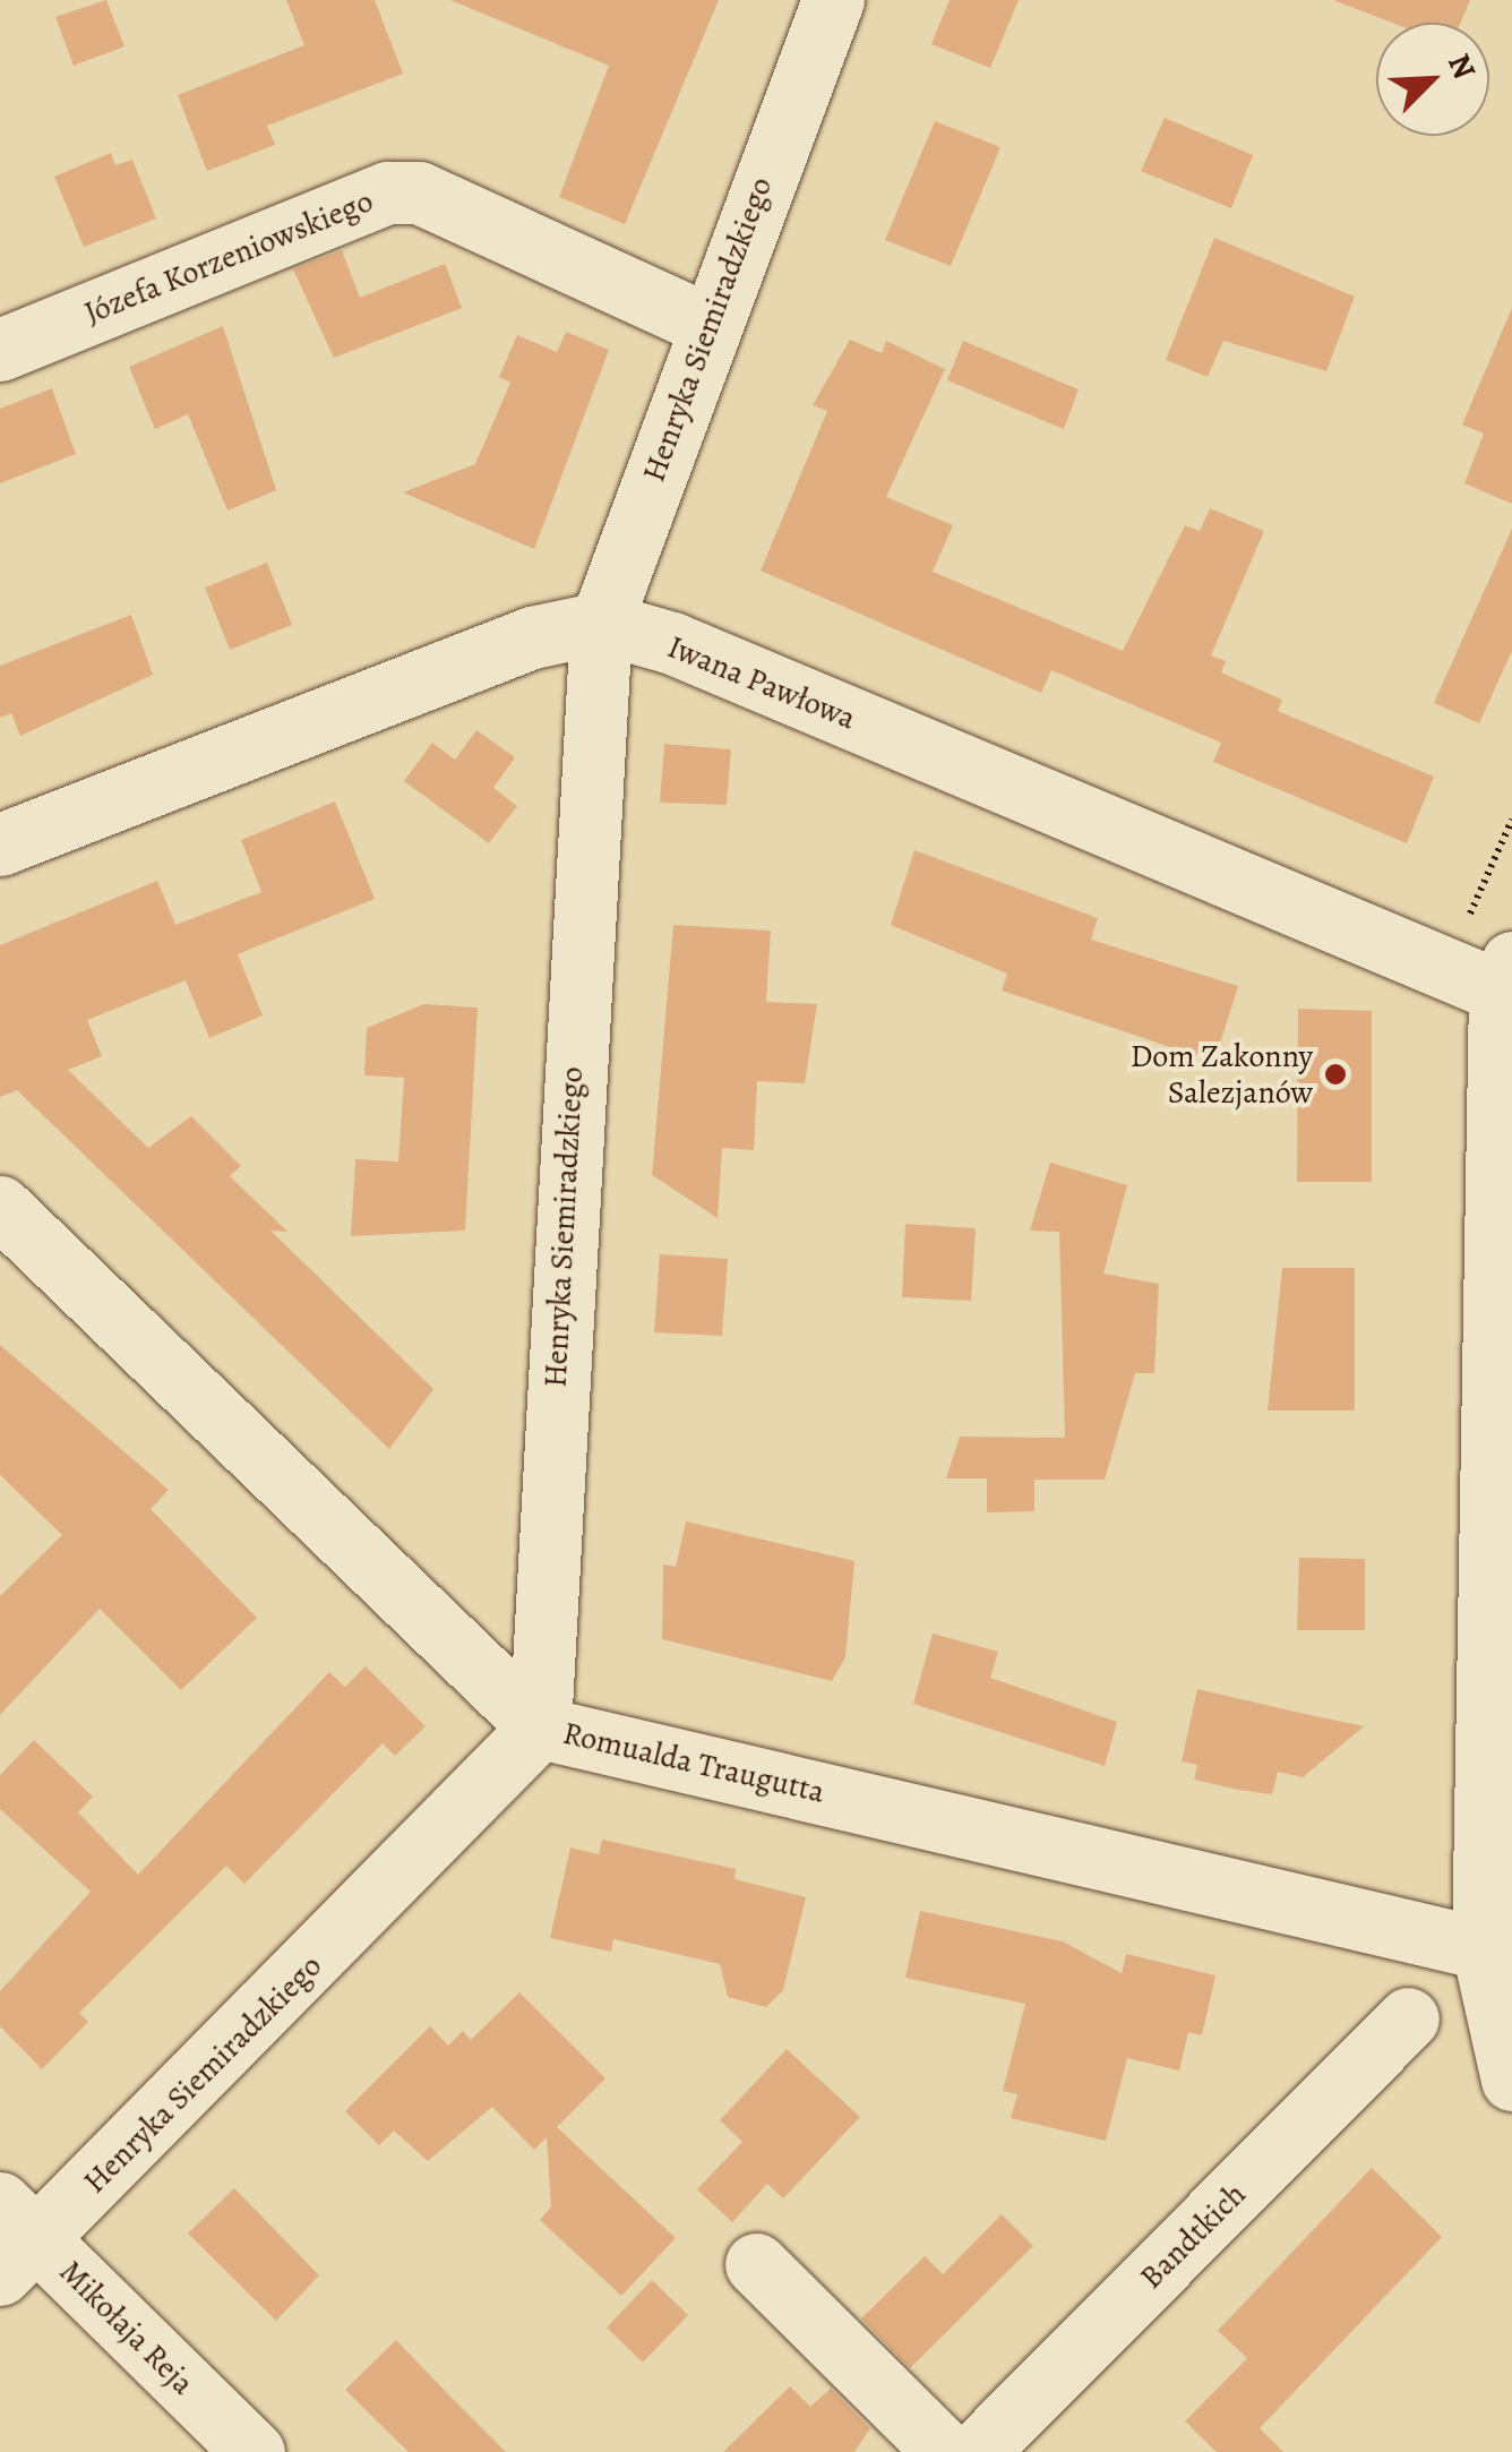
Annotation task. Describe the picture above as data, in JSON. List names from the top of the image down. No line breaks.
{"streets":{"street":["Józefa Korzeniowskiego","Henryka Siemiradzkiego","Iwana Pawłowa","Romualda Traugutta","Bandtkich","Mikołaja Reja"]},"crossings":[["Józefa Korzeniowskiego","Henryka Siemiradzkiego"],["Henryka Siemiradzkiego","Iwana Pawłowa"],["Henryka Siemiradzkiego","Romualda Traugutta"],["Henryka Siemiradzkiego","Mikołaja Reja"]],"places":["Dom Zakonny Salezjanów"],"north":"top right"}
